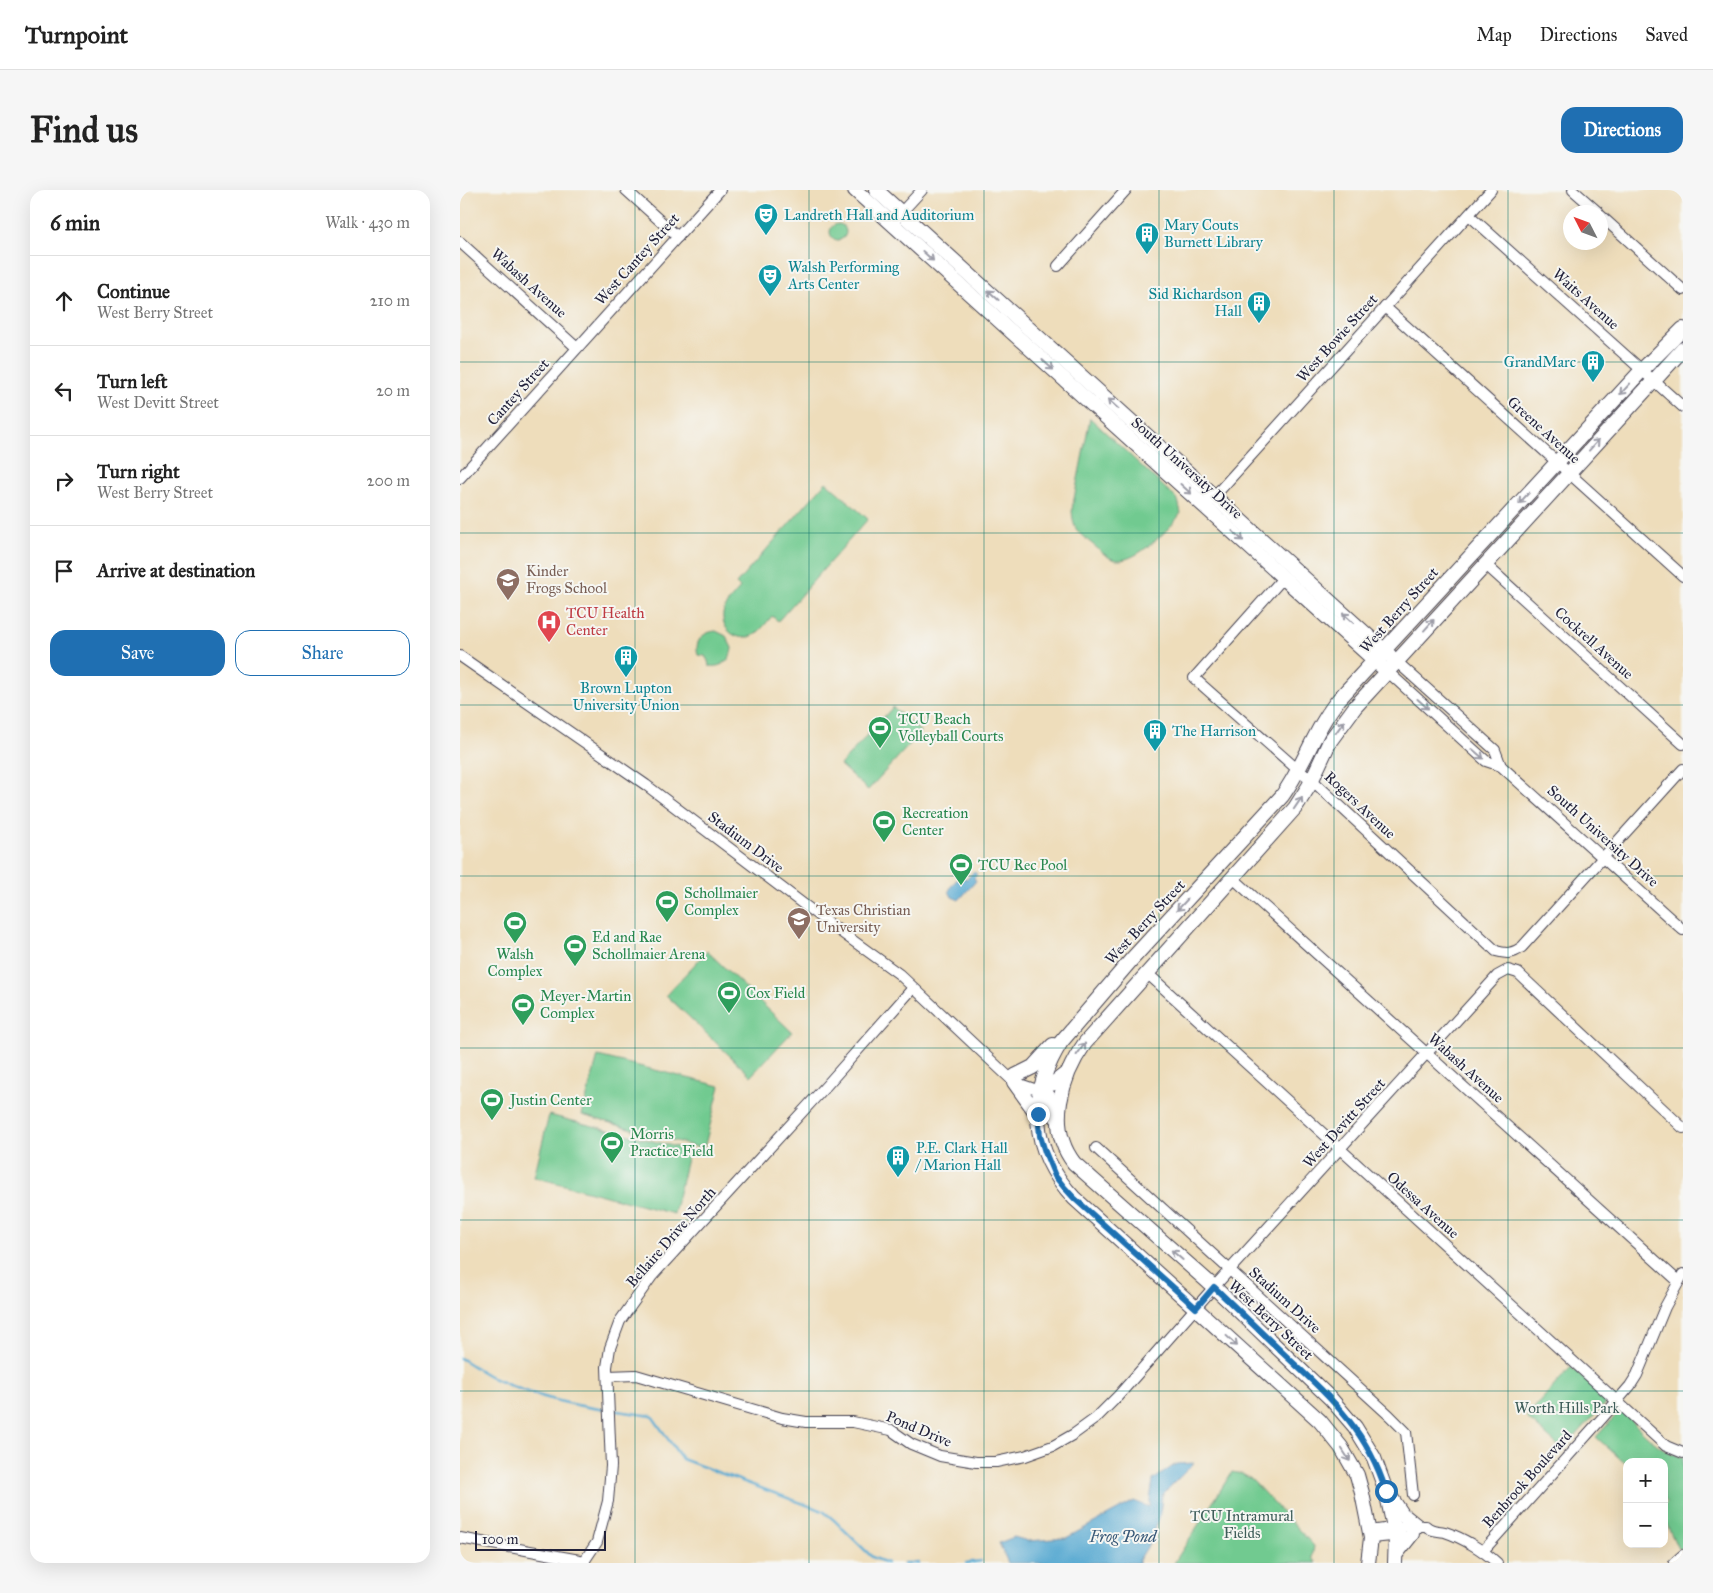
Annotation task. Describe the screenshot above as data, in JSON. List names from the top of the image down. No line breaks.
{"streets":{"main road":["South University Drive","West Berry Street"],"street":["West Cantey Street","Wabash Avenue","Waits Avenue","West Bowie Street","Cantey Street","Greene Avenue","Cockrell Avenue","Rogers Avenue","Stadium Drive","West Devitt Street","Odessa Avenue","Bellaire Drive North","Pond Drive","Benbrook Boulevard"]},"crossings":[["West Cantey Street","Wabash Avenue"],["West Cantey Street","Cantey Street"],["Wabash Avenue","Cantey Street"],["Wabash Avenue","West Berry Street"],["Wabash Avenue","West Devitt Street"],["Wabash Avenue","Benbrook Boulevard"],["Waits Avenue","West Bowie Street"],["Waits Avenue","West Berry Street"],["West Bowie Street","Greene Avenue"],["West Bowie Street","South University Drive"],["Greene Avenue","West Berry Street"],["South University Drive","West Berry Street"],["South University Drive","Rogers Avenue"],["West Berry Street","Cockrell Avenue"],["West Berry Street","Rogers Avenue"],["West Berry Street","Stadium Drive"],["West Berry Street","West Devitt Street"],["West Berry Street","Odessa Avenue"],["West Berry Street","Pond Drive"],["Stadium Drive","West Devitt Street"],["Stadium Drive","Bellaire Drive North"],["West Devitt Street","Odessa Avenue"],["West Devitt Street","Pond Drive"],["Odessa Avenue","Benbrook Boulevard"],["Bellaire Drive North","Pond Drive"]],"water":["Frog Pond"],"parks":["Worth Hills Park","TCU Intramural Fields"],"places":{"theatre":["Landreth Hall and Auditorium","Walsh Performing Arts Center"],"building":["Mary Couts Burnett Library","Sid Richardson Hall","GrandMarc","Brown Lupton University Union","The Harrison","P.E. Clark Hall / Marion Hall"],"school or university":["Kinder Frogs School","Texas Christian University"],"hospital":["TCU Health Center"],"sports":["TCU Beach Volleyball Courts","Recreation Center","TCU Rec Pool","Schollmaier Complex","Walsh Complex","Ed and Rae Schollmaier Arena","Cox Field","Meyer-Martin Complex","Justin Center","Morris Practice Field"]},"scale_bar":"100 m","north":"top left","page":{"header":"Turnpoint","nav":["Map","Directions","Saved"],"buttons":["Directions",["Save","Share"]],"title":"Find us","heading":["6 min","Walk · 430 m"],"list":[["Continue","West Berry Street","210 m"],["Turn left","West Devitt Street","20 m"],["Turn right","West Berry Street","200 m"],"Arrive at destination"],"map_buttons":["+","−"],"scale":"100 m"}}
